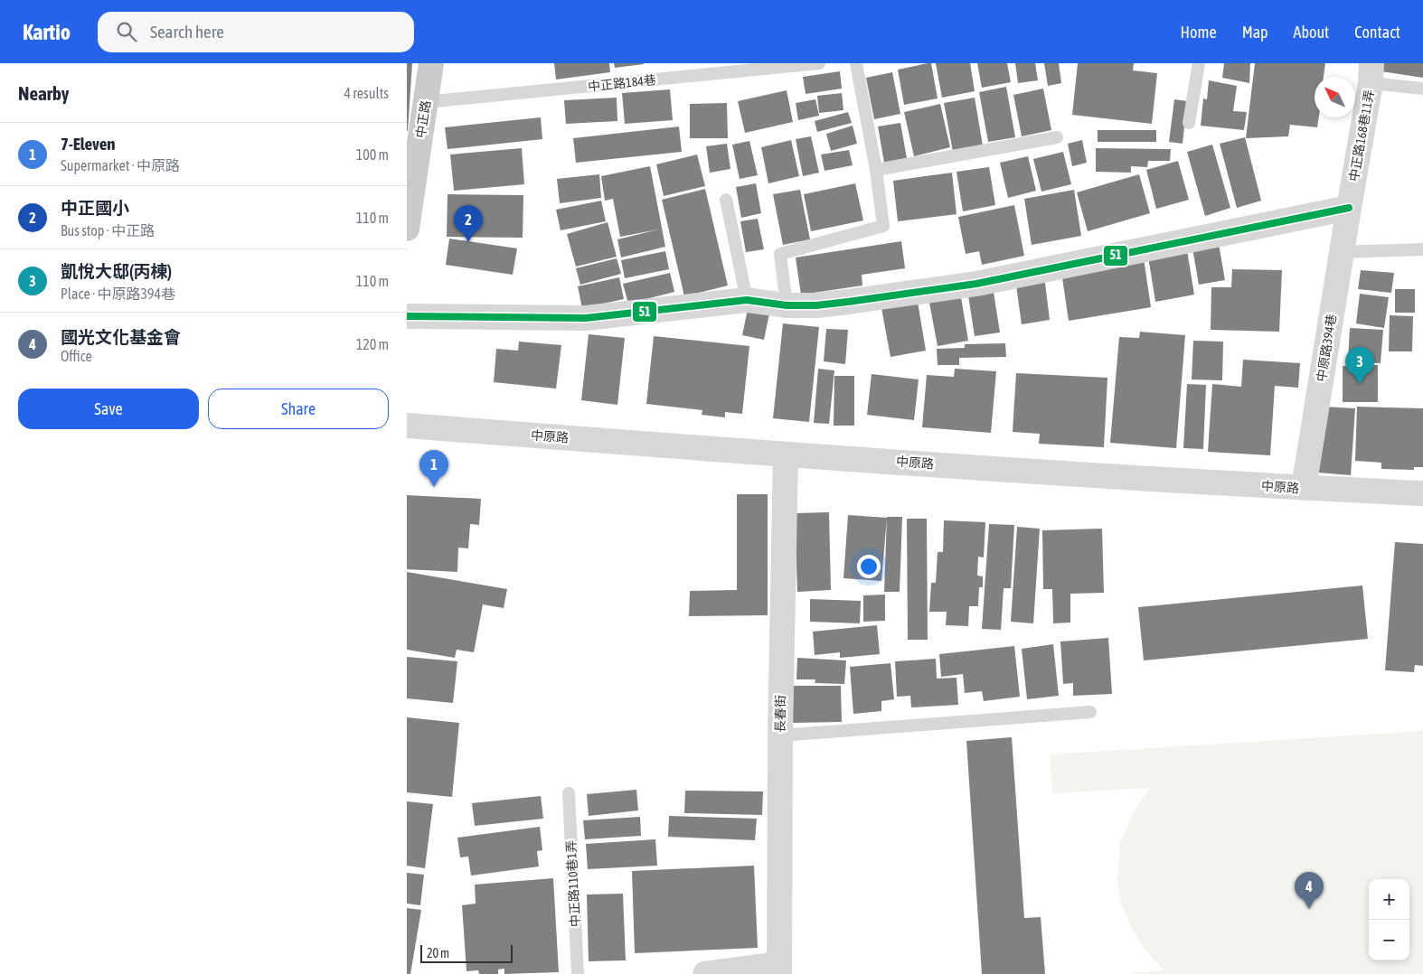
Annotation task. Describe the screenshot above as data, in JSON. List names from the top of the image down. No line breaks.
{"streets":{"main road":["中正路"],"street":["中正路168巷11弄","中原路394巷","中原路","長春街"],"lane":["中正路184巷","中正路110巷1弄"]},"crossings":[["中正路184巷","中正路"],["中正路168巷11弄","中原路394巷"],["中原路394巷","中原路"],["中原路","長春街"]],"lines":["transit line 51"],"scale_bar":"20 m","north":"top left","page":{"header":"Kartio","search":"Search here","nav":["Home","Map","About","Contact"],"heading":["Nearby","4 results"],"list":[{"mark":"1","name":"7-Eleven","note":"Supermarket · 中原路","value":"100 m"},{"mark":"2","name":"中正國小","note":"Bus stop · 中正路","value":"110 m"},{"mark":"3","name":"凱悅大邸(丙棟)","note":"Place · 中原路394巷","value":"110 m"},{"mark":"4","name":"國光文化基金會","note":"Office","value":"120 m"}],"pins":["2","3","1","4"],"buttons":["Save","Share"],"map_buttons":["+","−"],"scale":"20 m"}}
